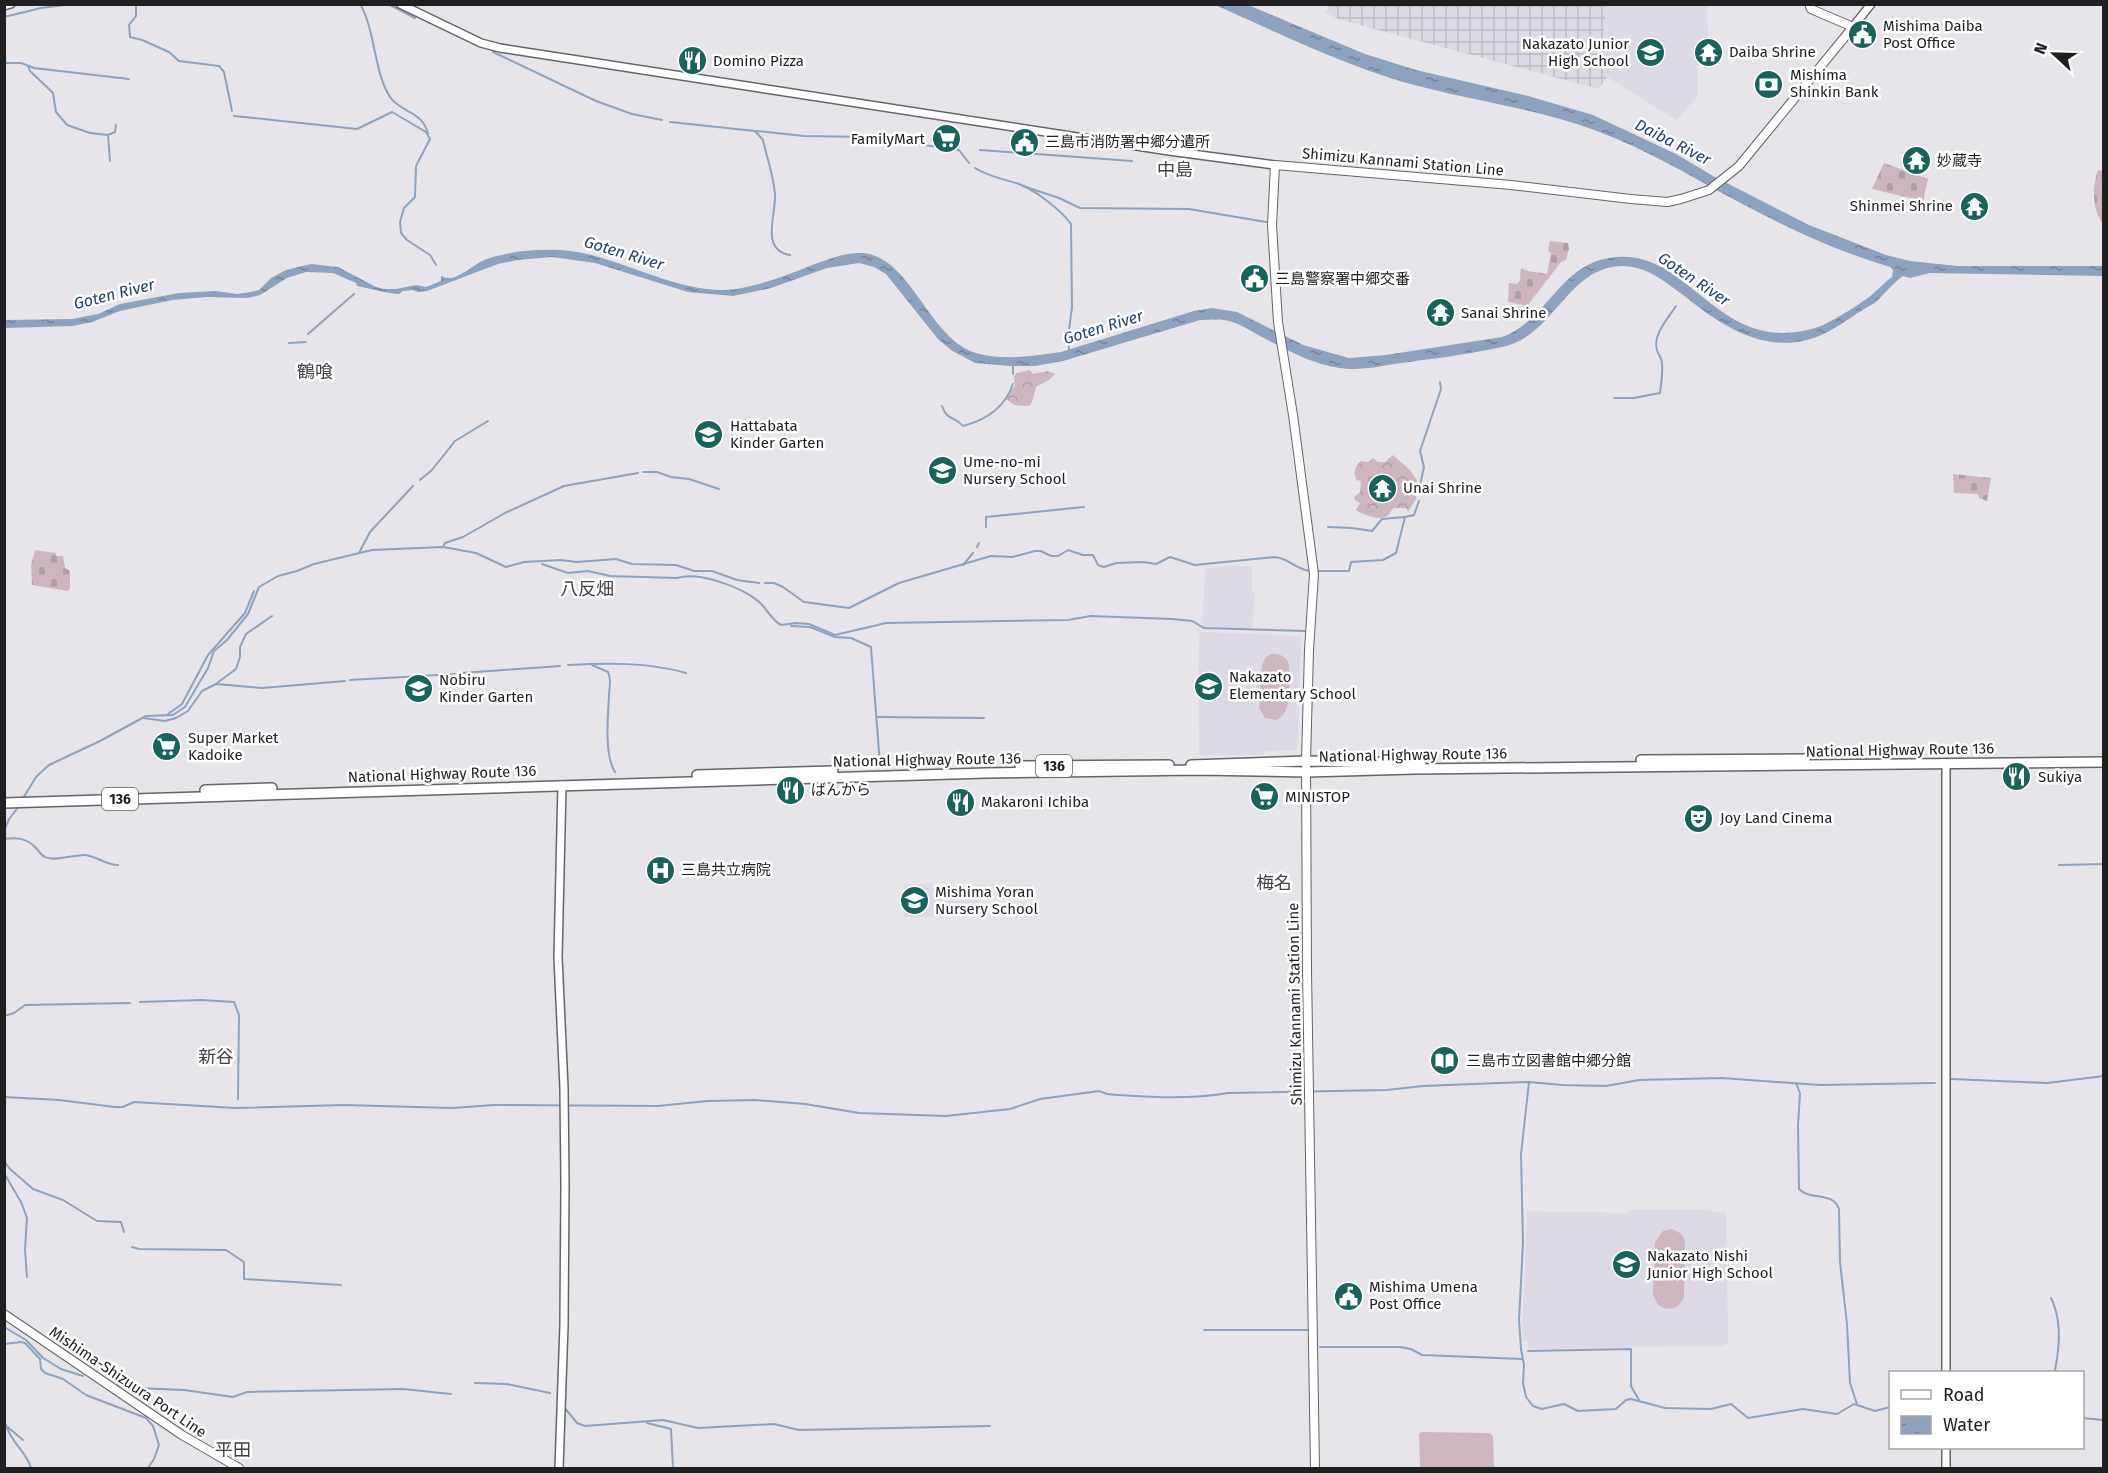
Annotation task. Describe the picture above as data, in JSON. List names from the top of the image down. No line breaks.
{"streets":{"highway":["National Highway Route 136","136"],"main road":["Shimizu Kannami Station Line","Mishima-Shizuura Port Line"]},"crossings":[["Shimizu Kannami Station Line","National Highway Route 136"]],"districts":["中島","鶴喰","八反畑","梅名","新谷","平田"],"water":["Daiba River","Goten River"],"places":{"public building":["Mishima Daiba Post Office","三島市消防署中郷分遣所","三島警察署中郷交番","Mishima Umena Post Office"],"temple":["Daiba Shrine","妙蔵寺","Shinmei Shrine","Sanai Shrine","Unai Shrine"],"school or university":["Nakazato Junior High School","Hattabata Kinder Garten","Ume-no-mi Nursery School","Nakazato Elementary School","Nobiru Kinder Garten","Mishima Yoran Nursery School","Nakazato Nishi Junior High School"],"restaurant":["Domino Pizza","Sukiya","ばんから","Makaroni Ichiba"],"bank":["Mishima Shinkin Bank"],"supermarket":["FamilyMart","Super Market Kadoike","MINISTOP"],"theatre":["Joy Land Cinema"],"hospital":["三島共立病院"],"library":["三島市立図書館中郷分館"]},"legend":["Road","Water"],"north":"left"}
